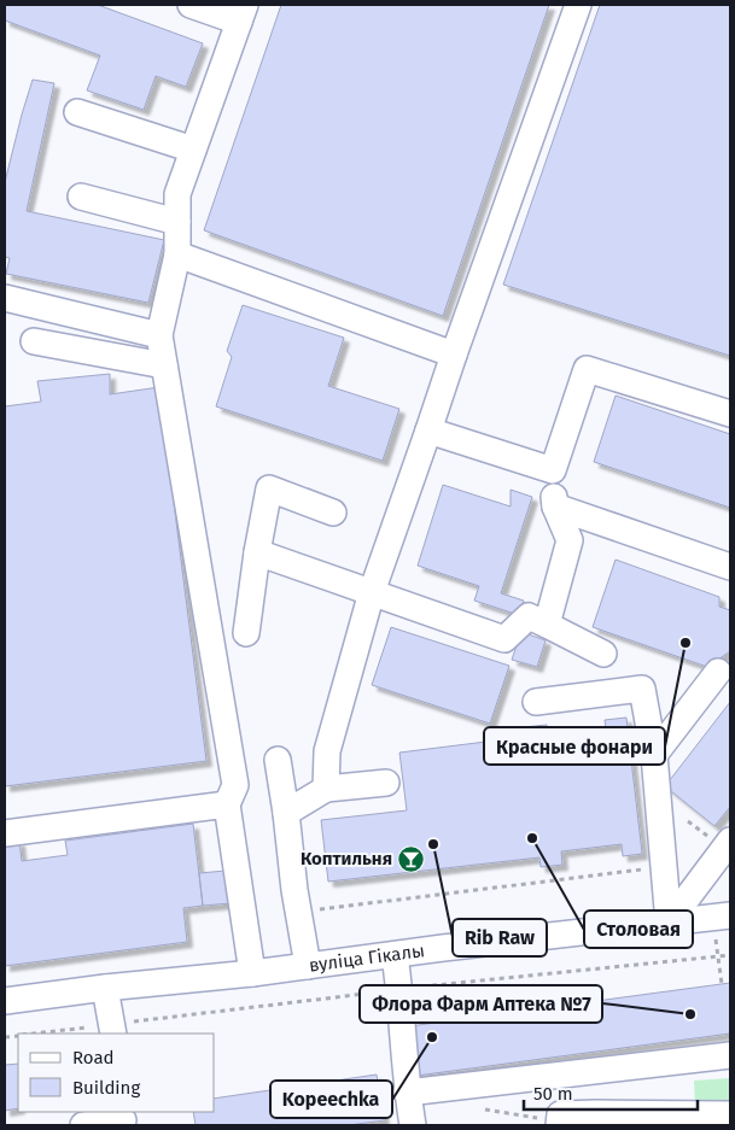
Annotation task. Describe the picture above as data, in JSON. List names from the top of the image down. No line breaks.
{"streets":{"street":["вуліца Гікалы"]},"places":{"other":["Красные фонари","Столовая","Rib Raw","Флора Фарм Аптека №7","Kopeechka"],"bar":["Коптильня"]},"legend":["Road","Building"],"scale_bar":"50 m"}
